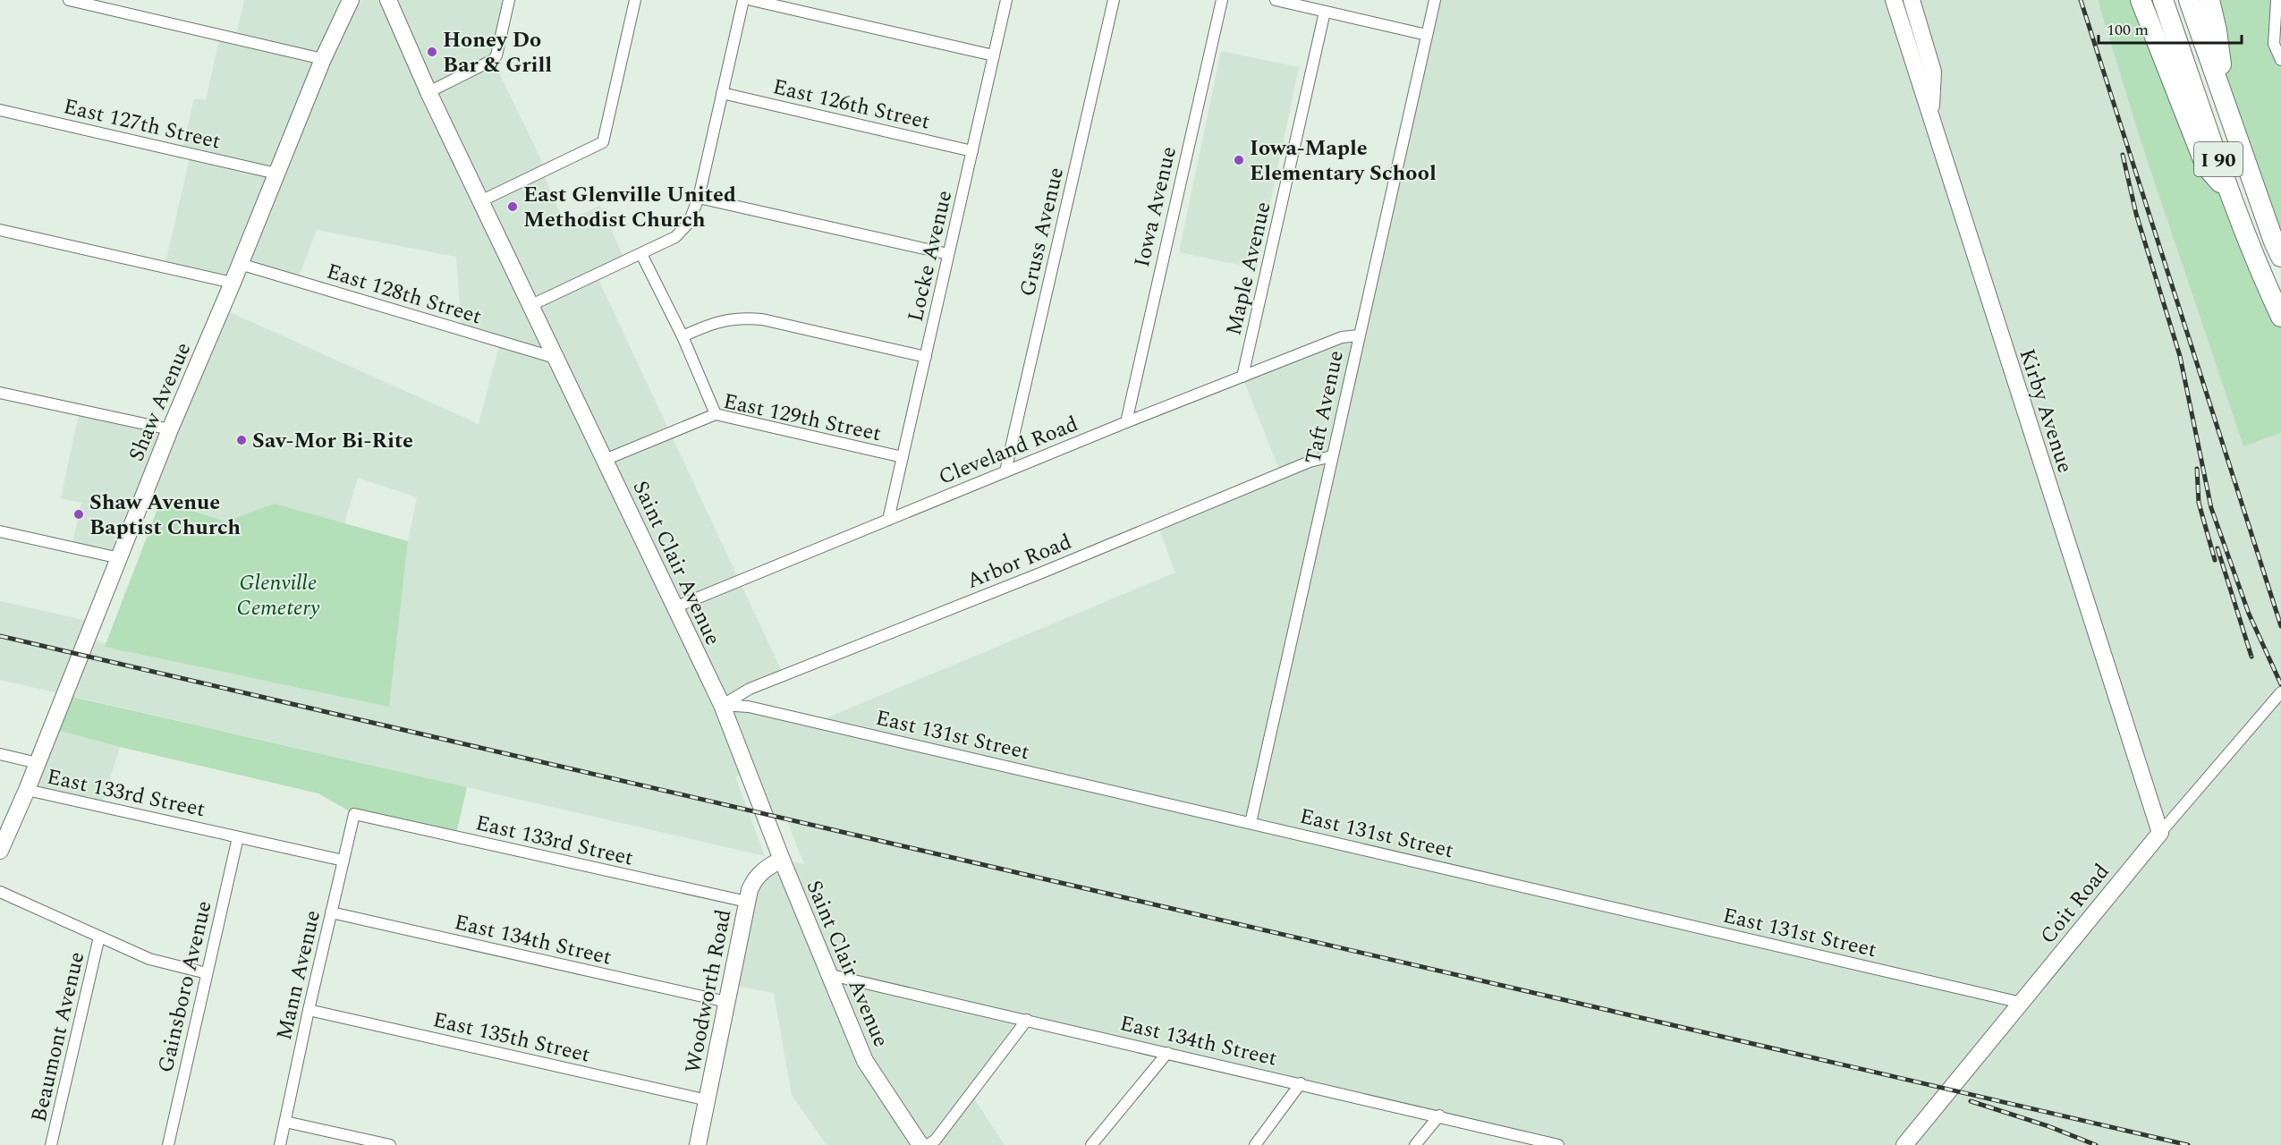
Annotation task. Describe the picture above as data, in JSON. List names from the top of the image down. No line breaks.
{"streets":{"highway":["I 90"],"street":["East 126th Street","East 127th Street","Iowa Avenue","Gruss Avenue","Locke Avenue","Maple Avenue","East 128th Street","Shaw Avenue","Taft Avenue","Kirby Avenue","East 129th Street","Cleveland Road","Arbor Road","Saint Clair Avenue","East 131st Street","East 133rd Street","Coit Road","East 134th Street","Mann Avenue","Gainsboro Avenue","Woodworth Road","Beaumont Avenue","East 135th Street"]},"crossings":[["East 126th Street","Locke Avenue"],["East 127th Street","Shaw Avenue"],["Iowa Avenue","Cleveland Road"],["Gruss Avenue","Cleveland Road"],["Locke Avenue","East 129th Street"],["Locke Avenue","Cleveland Road"],["Maple Avenue","Cleveland Road"],["East 128th Street","Shaw Avenue"],["East 128th Street","Saint Clair Avenue"],["Shaw Avenue","East 133rd Street"],["Taft Avenue","Cleveland Road"],["Taft Avenue","Arbor Road"],["Taft Avenue","East 131st Street"],["Kirby Avenue","Coit Road"],["East 129th Street","Saint Clair Avenue"],["Cleveland Road","Saint Clair Avenue"],["Arbor Road","Saint Clair Avenue"],["Arbor Road","East 131st Street"],["Saint Clair Avenue","East 131st Street"],["Saint Clair Avenue","East 134th Street"],["Saint Clair Avenue","Woodworth Road"],["East 131st Street","Coit Road"],["East 133rd Street","Mann Avenue"],["East 133rd Street","Gainsboro Avenue"],["East 133rd Street","Woodworth Road"],["East 134th Street","Mann Avenue"],["East 134th Street","Woodworth Road"],["Mann Avenue","East 135th Street"],["Woodworth Road","East 135th Street"]],"parks":["Glenville Cemetery"],"places":["Honey Do Bar & Grill","Iowa-Maple Elementary School","East Glenville United Methodist Church","Sav-Mor Bi-Rite","Shaw Avenue Baptist Church"],"scale_bar":"100 m"}
